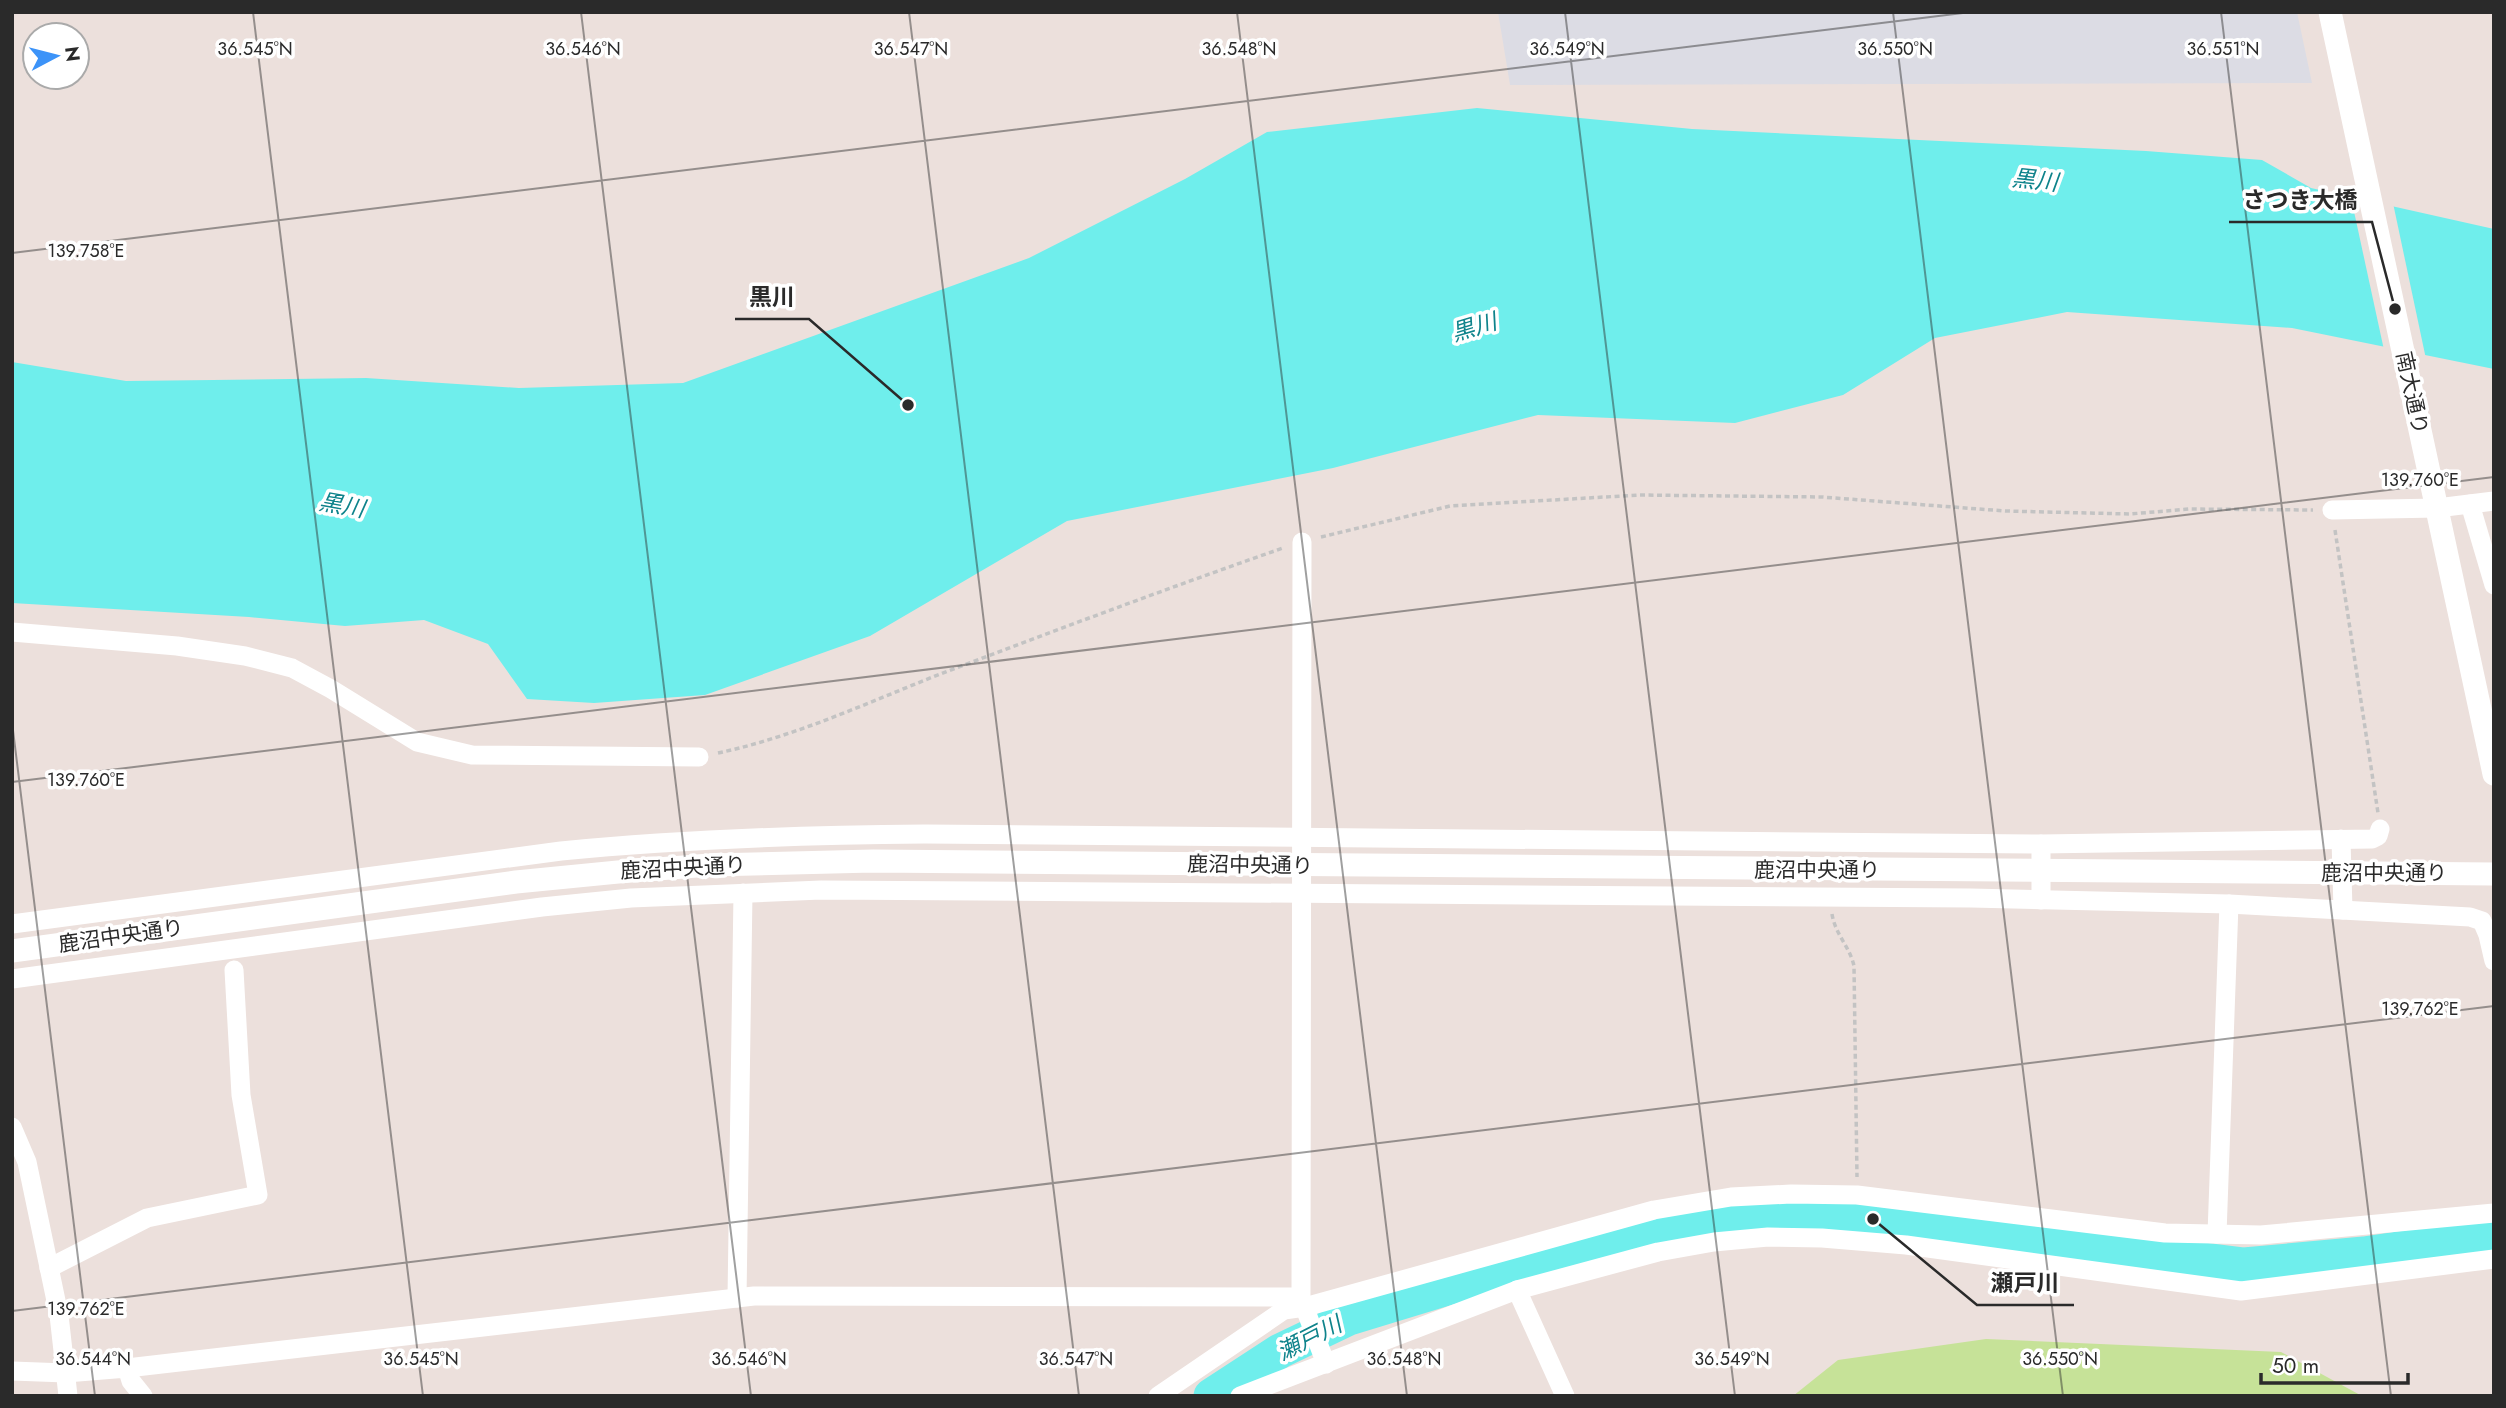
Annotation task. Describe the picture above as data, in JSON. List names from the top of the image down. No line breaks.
{"streets":{"street":["南大通り","鹿沼中央通り"]},"water":["黒川","瀬戸川"],"places":["さつき大橋","黒川","瀬戸川"],"scale_bar":"50 m","north":"right","coordinates":["36.545°N","36.546°N","36.547°N","36.548°N","36.549°N","36.550°N","36.551°N","139.758°E","139.760°E","139.762°E","36.544°N"]}
